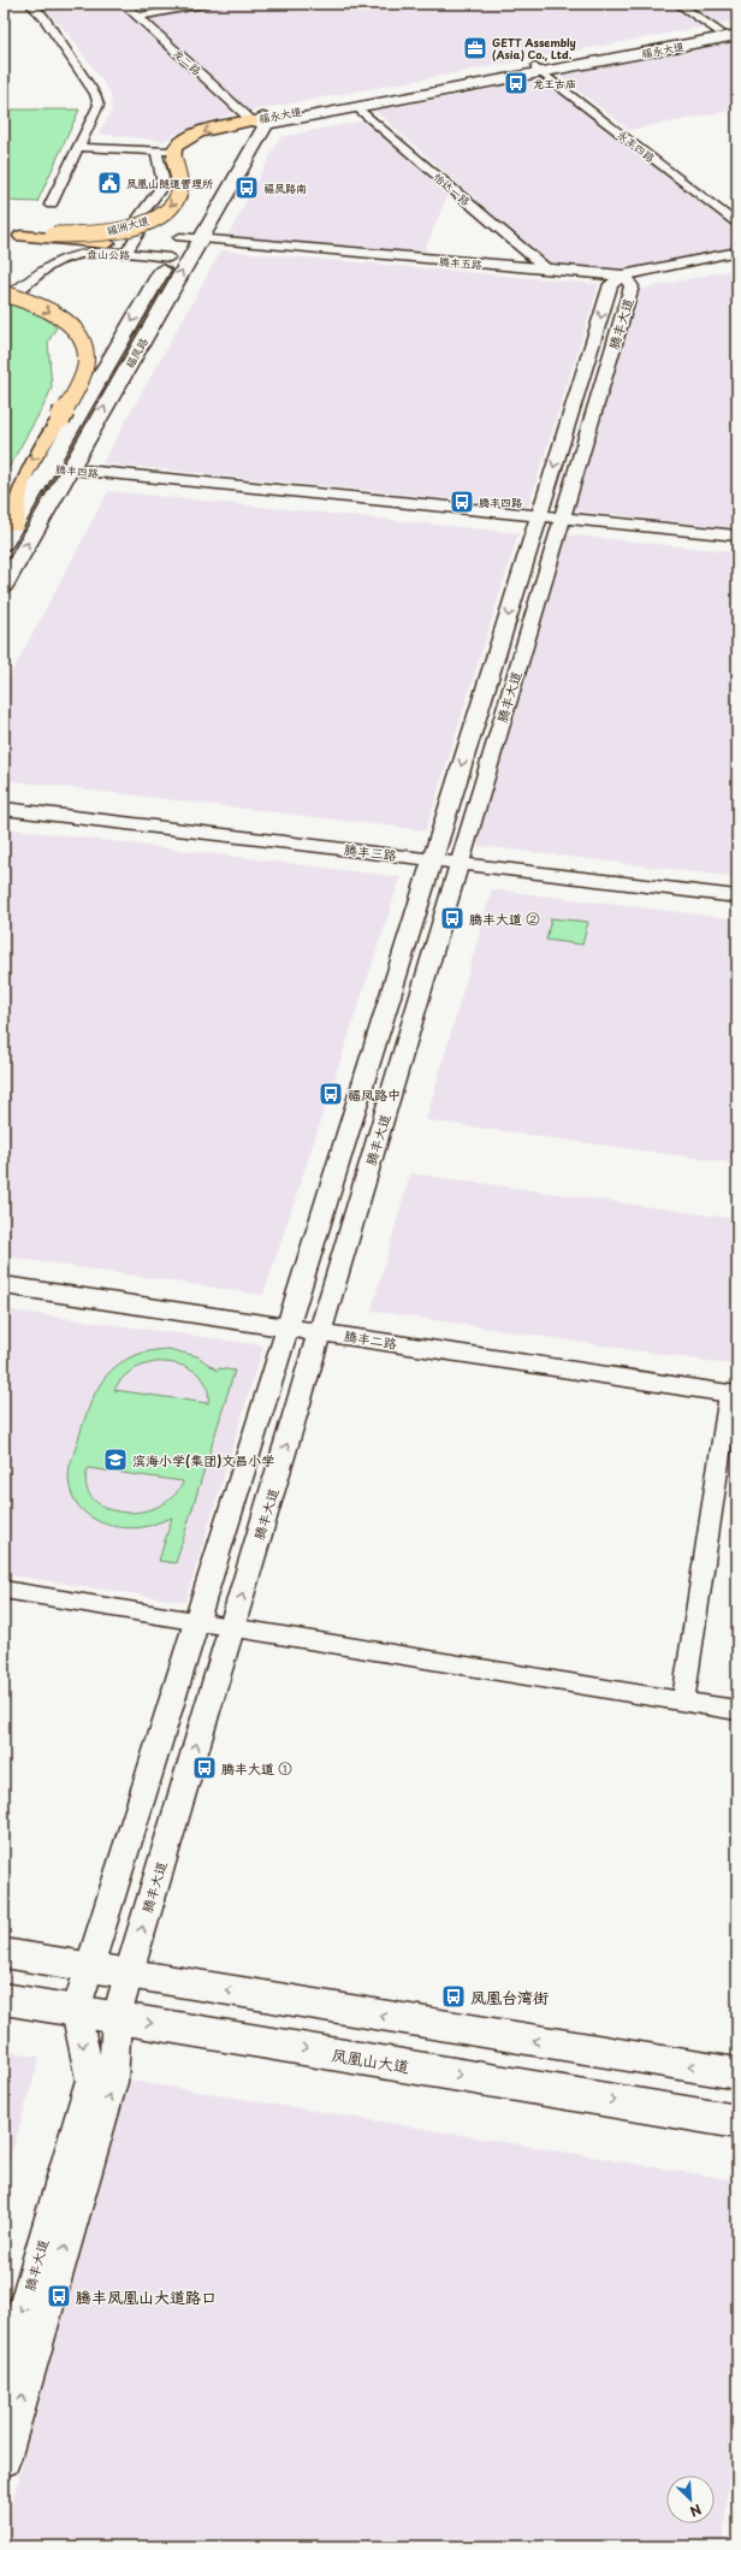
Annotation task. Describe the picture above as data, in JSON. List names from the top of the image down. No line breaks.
{"streets":{"main road":["福永大道","福洲大道","福凤路","凤凰山大道"],"street":["龙二路","永丰四路","怡达一路","盘山公路","腾丰五路","腾丰大道","腾丰四路","腾丰三路","腾丰二路"]},"crossings":[["福永大道","龙二路"],["福永大道","永丰四路"],["福永大道","怡达一路"],["福永大道","福凤路"],["龙二路","福凤路"],["怡达一路","腾丰五路"],["盘山公路","福凤路"],["腾丰五路","腾丰大道"],["腾丰五路","福凤路"],["腾丰大道","腾丰四路"],["腾丰大道","腾丰三路"],["腾丰大道","腾丰二路"],["腾丰大道","凤凰山大道"],["福凤路","腾丰四路"]],"one_way":["福洲大道"],"places":{"office":["GETT Assembly (Asia) Co., Ltd."],"bus stop":["龙王古庙","福凤路南","腾丰四路","腾丰大道 ②","福凤路中","腾丰大道 ①","凤凰台湾街","腾丰凤凰山大道路口"],"public building":["凤凰山隧道管理所"],"school or university":["滨海小学(集团)文昌小学"]},"north":"bottom right"}
